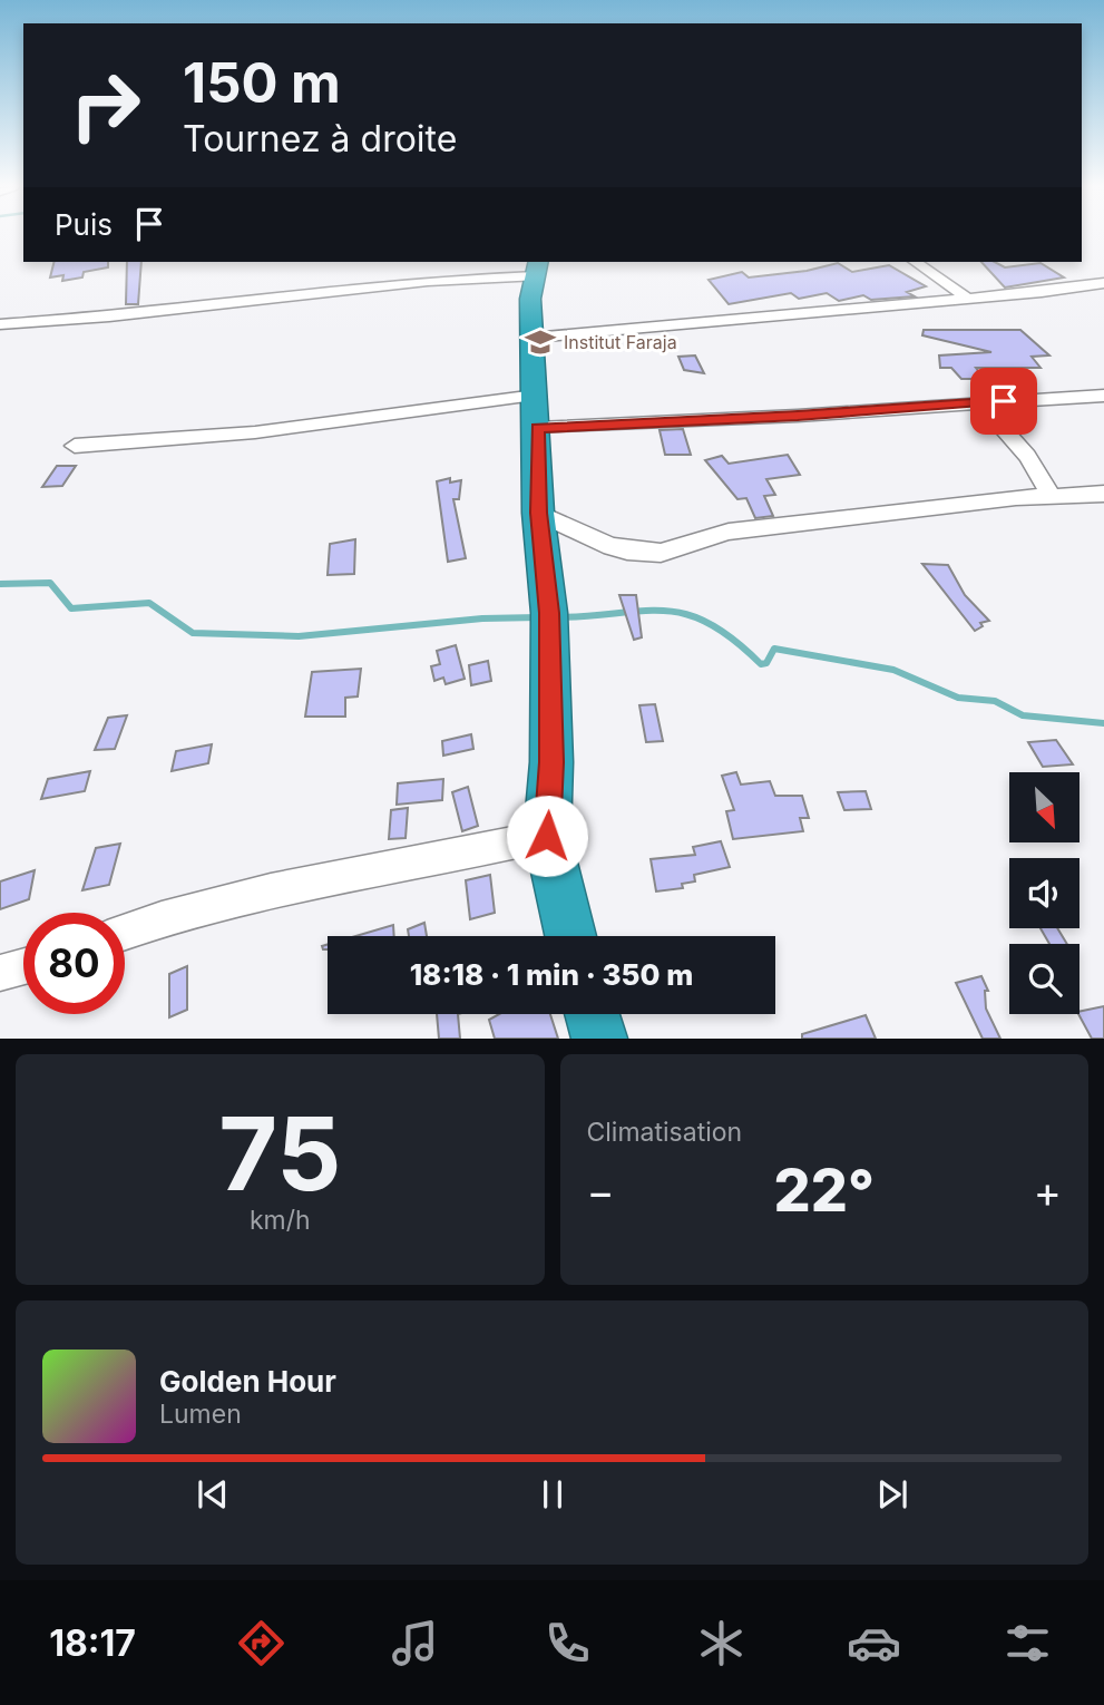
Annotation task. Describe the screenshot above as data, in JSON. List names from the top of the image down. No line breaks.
{"places":{"school or university":["Institut Faraja"]},"north":"bottom right","page":{"turn":["150 m","Tournez à droite"],"then":"Puis","limit":"80","trip":"18:18 · 1 min · 350 m","tile":[["75","km/h"],"Climatisation"],"heat":["−","22°","+"],"song":["Golden Hour","Lumen"],"tabs":"18:17"}}
